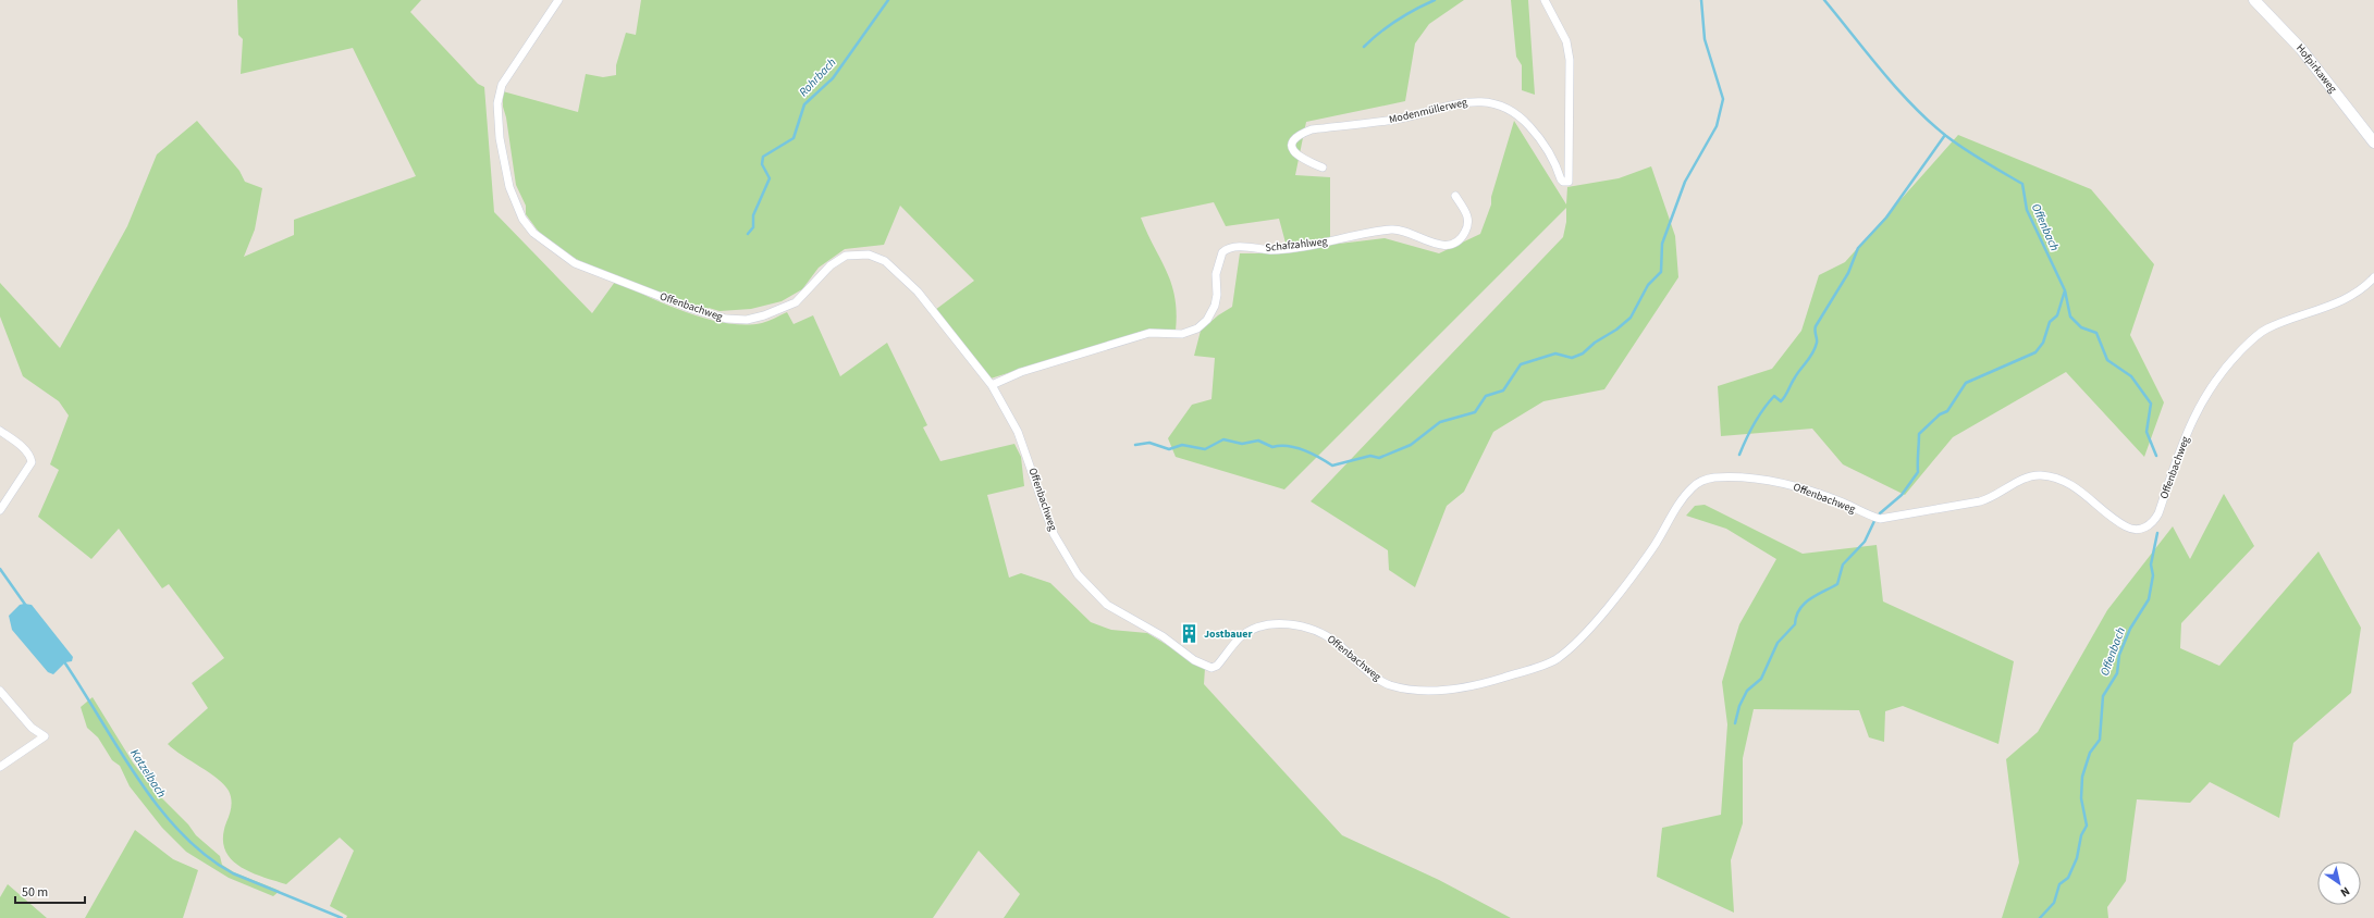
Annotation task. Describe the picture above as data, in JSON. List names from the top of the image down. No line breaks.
{"streets":{"street":["Hofpirkaweg","Modenmüllerweg","Schafzahlweg","Offenbachweg"]},"crossings":[["Schafzahlweg","Offenbachweg"]],"water":["Rohrbach","Offenbach","Katzelbach"],"places":{"building":["Jostbauer"]},"scale_bar":"50 m","north":"bottom right"}
